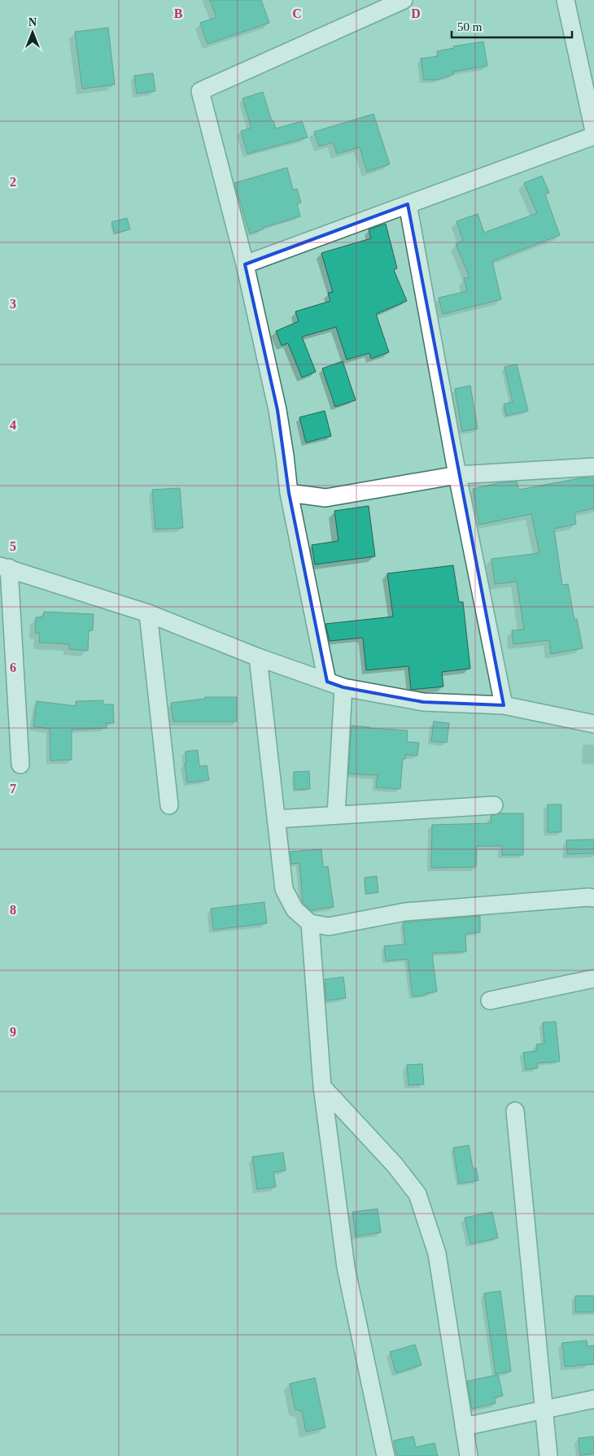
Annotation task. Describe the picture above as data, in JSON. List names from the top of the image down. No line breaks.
{"scale_bar":"50 m","north":"top","grid":{"columns":["B","C","D"],"rows":["2","3","4","5","6","7","8","9"]}}
